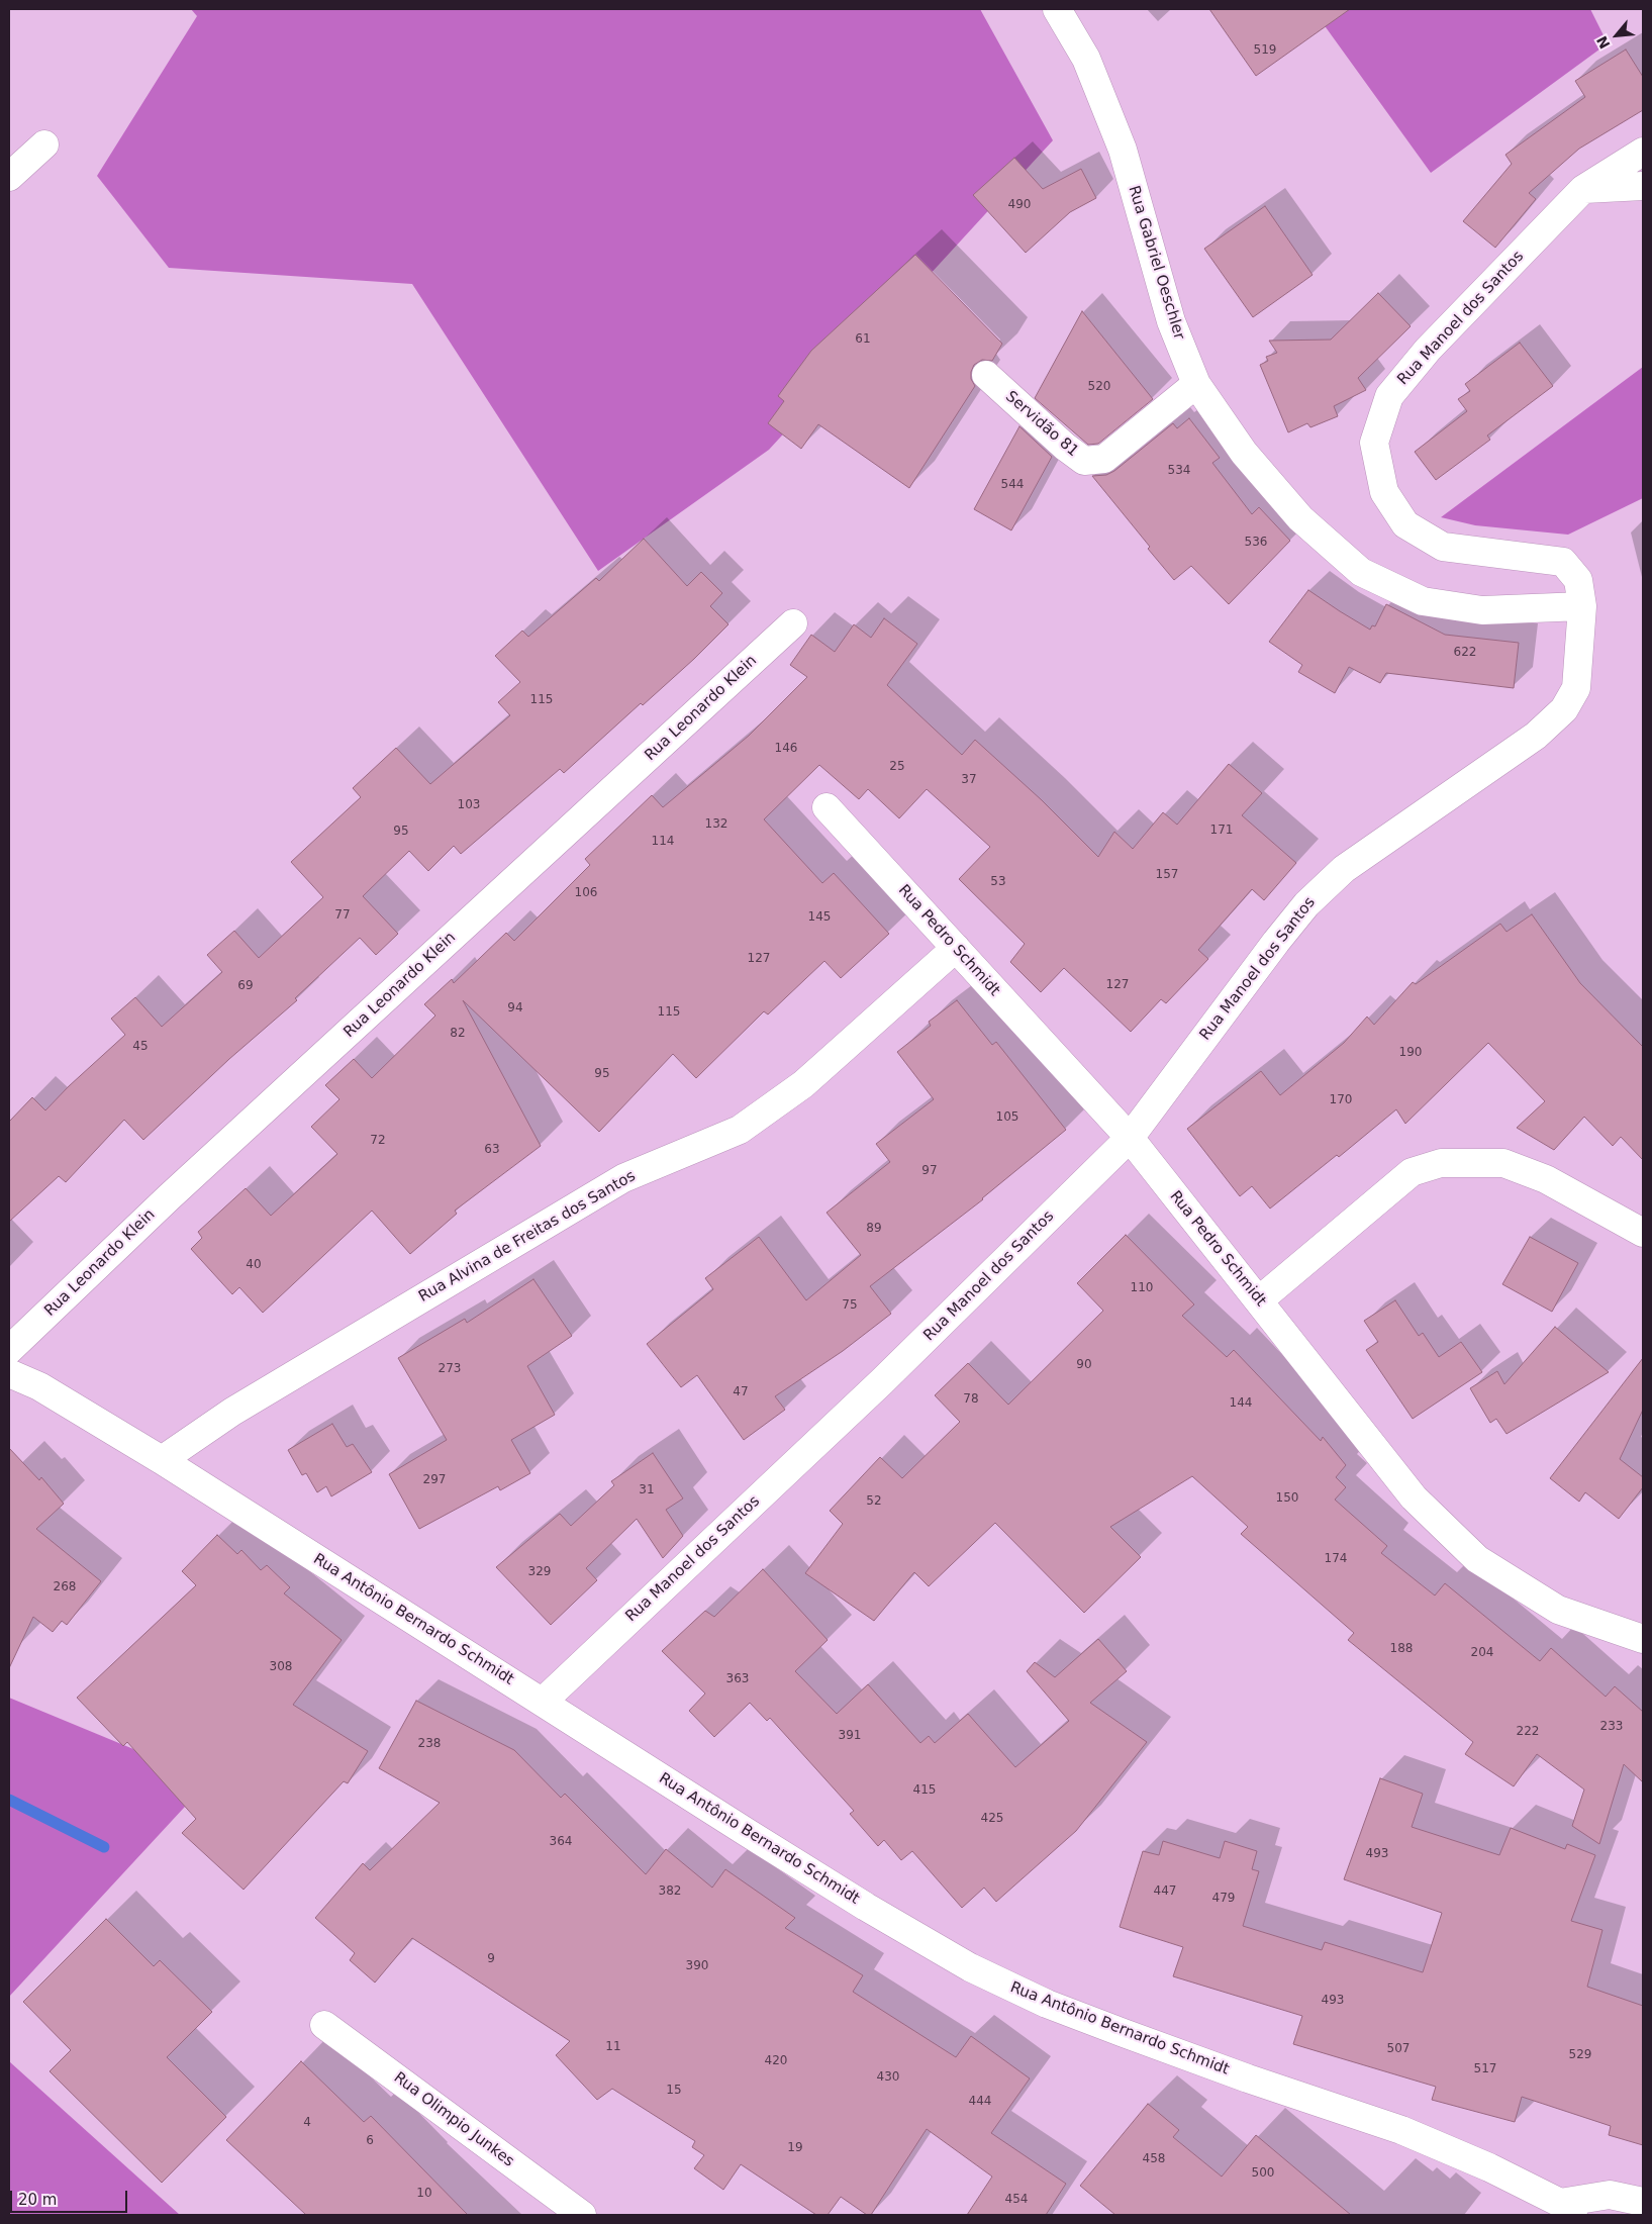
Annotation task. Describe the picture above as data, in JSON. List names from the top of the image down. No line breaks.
{"streets":{"street":["Rua Gabriel Oeschler","Rua Manoel dos Santos","Servidão 81","Rua Leonardo Klein","Rua Pedro Schmidt","Rua Alvina de Freitas dos Santos","Rua Antônio Bernardo Schmidt","Rua Olimpio Junkes"]},"crossings":[["Rua Gabriel Oeschler","Rua Manoel dos Santos"],["Rua Gabriel Oeschler","Servidão 81"],["Rua Manoel dos Santos","Rua Pedro Schmidt"],["Rua Manoel dos Santos","Rua Antônio Bernardo Schmidt"],["Rua Pedro Schmidt","Rua Alvina de Freitas dos Santos"],["Rua Alvina de Freitas dos Santos","Rua Antônio Bernardo Schmidt"]],"house_numbers":["519","490","61","520","534","544","536","622","115","146","25","37","103","132","171","95","114","157","53","106","77","145","127","127","69","94","115","82","45","190","95","170","105","72","63","97","89","40","110","75","90","273","47","78","144","297","31","150","52","174","329","268","188","204","308","363","233","222","391","238","415","425","364","493","382","447","479","9","390","493","11","507","529","420","517","430","15","444","4","6","19","458","500","10","454"],"scale_bar":"20 m","north":"bottom left"}
